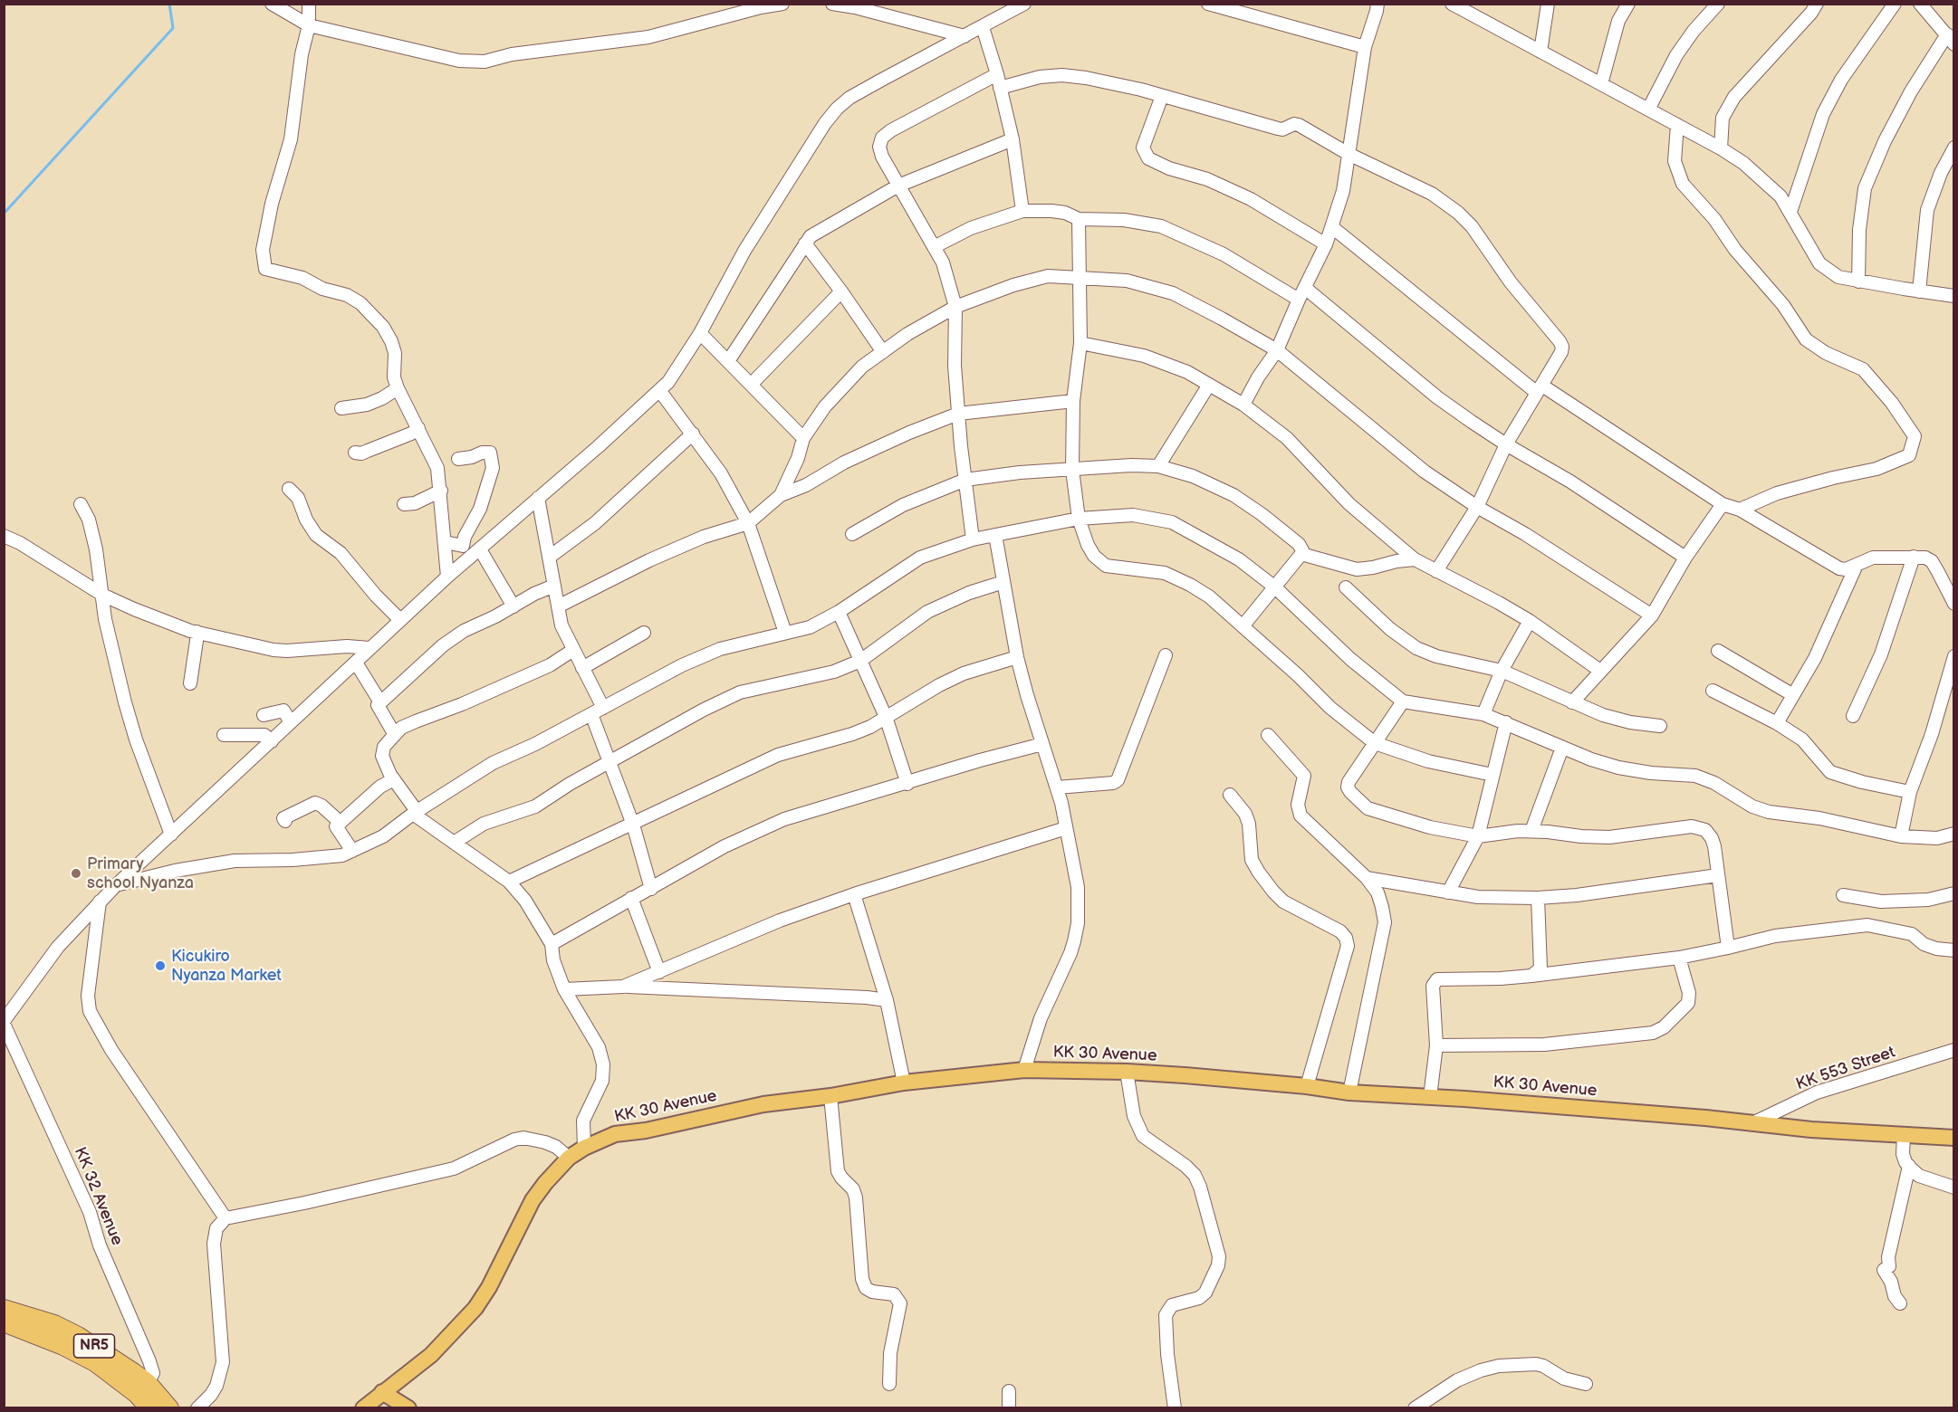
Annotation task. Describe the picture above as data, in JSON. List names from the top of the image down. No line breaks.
{"streets":{"highway":["NR5"],"main road":["KK 30 Avenue"],"street":["KK 553 Street","KK 32 Avenue"]},"crossings":[["KK 30 Avenue","KK 553 Street"],["KK 32 Avenue","NR5"]],"places":["Primary school Nyanza","Kicukiro Nyanza Market"]}
